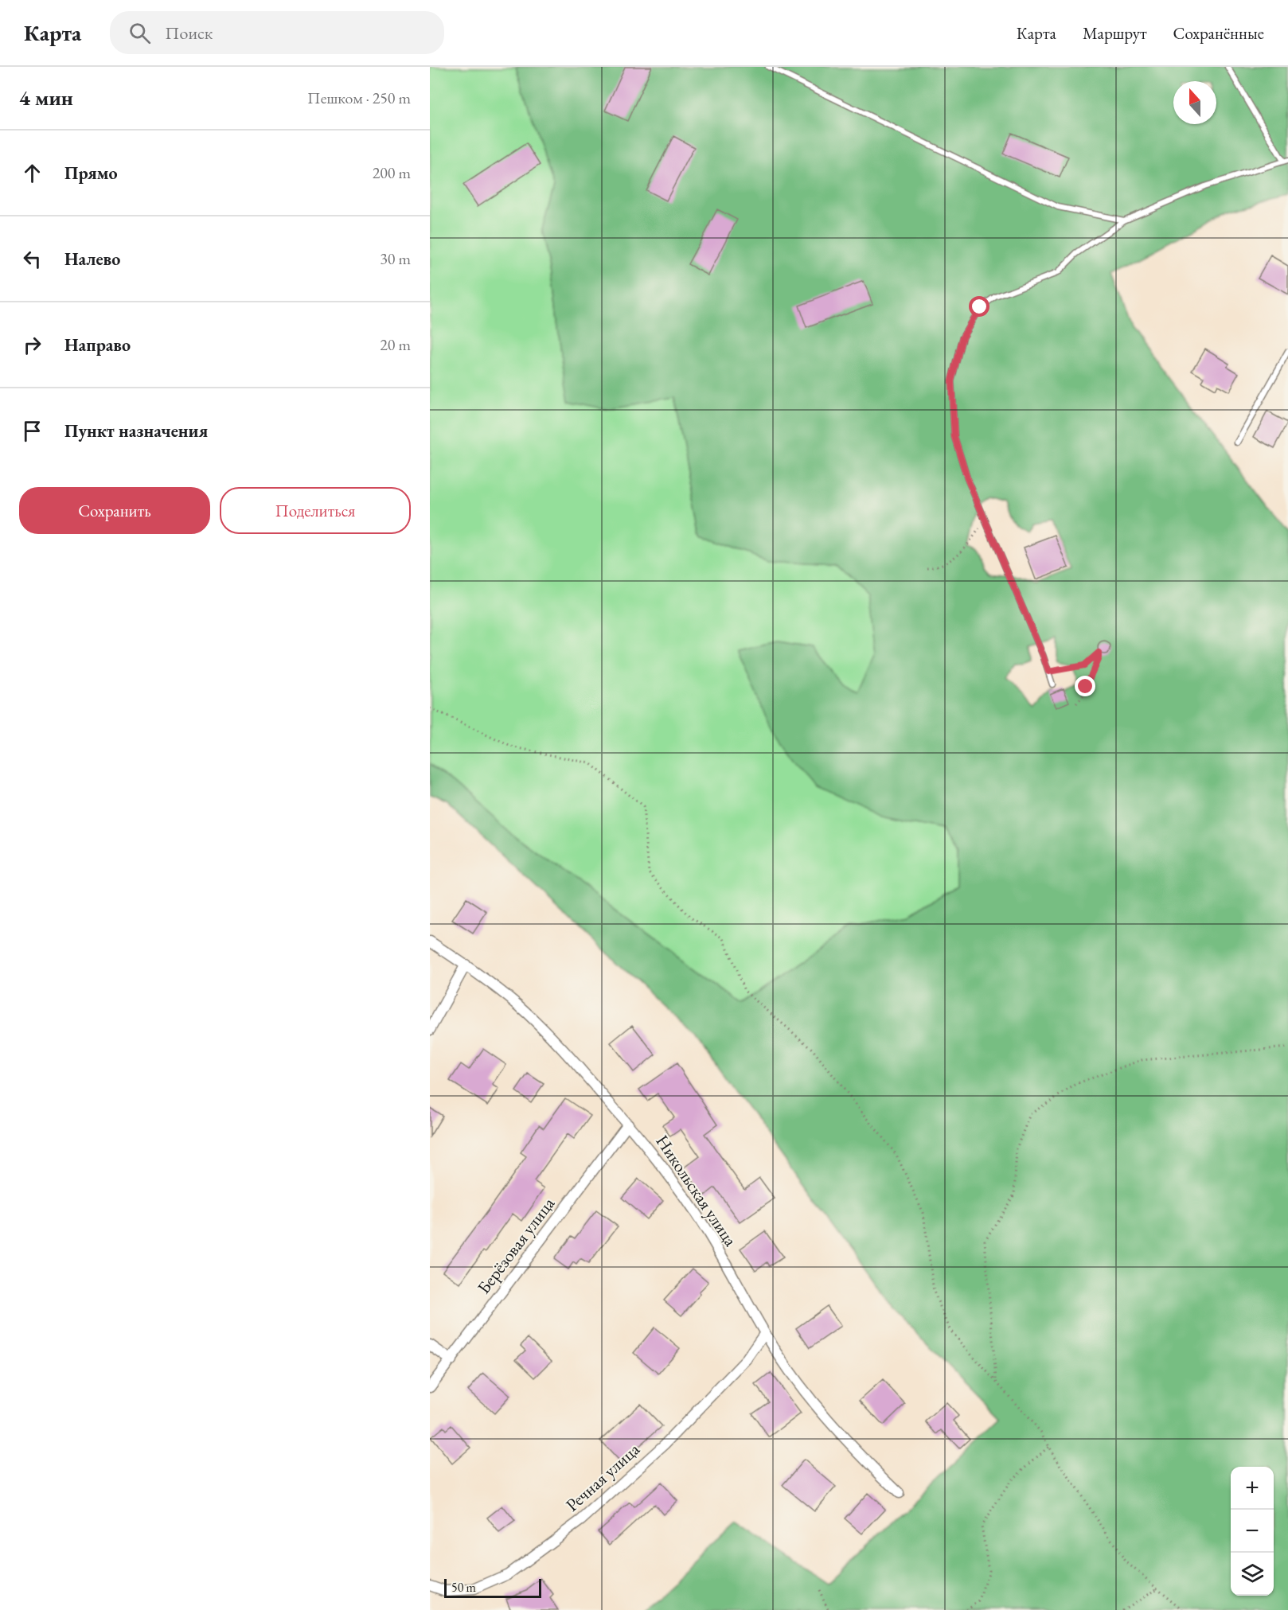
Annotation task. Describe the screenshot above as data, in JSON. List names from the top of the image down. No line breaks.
{"streets":{"street":["Никольская улица","Берёзовая улица","Речная улица"]},"crossings":[["Никольская улица","Берёзовая улица"],["Никольская улица","Речная улица"]],"scale_bar":"50 m","north":"top","page":{"header":"Карта","search":"Поиск","nav":["Карта","Маршрут","Сохранённые"],"heading":["4 мин","Пешком · 250 m"],"list":[["Прямо","200 m"],["Налево","30 m"],["Направо","20 m"],"Пункт назначения"],"buttons":["Сохранить","Поделиться"],"map_buttons":["+","−"],"scale":"50 m"}}
